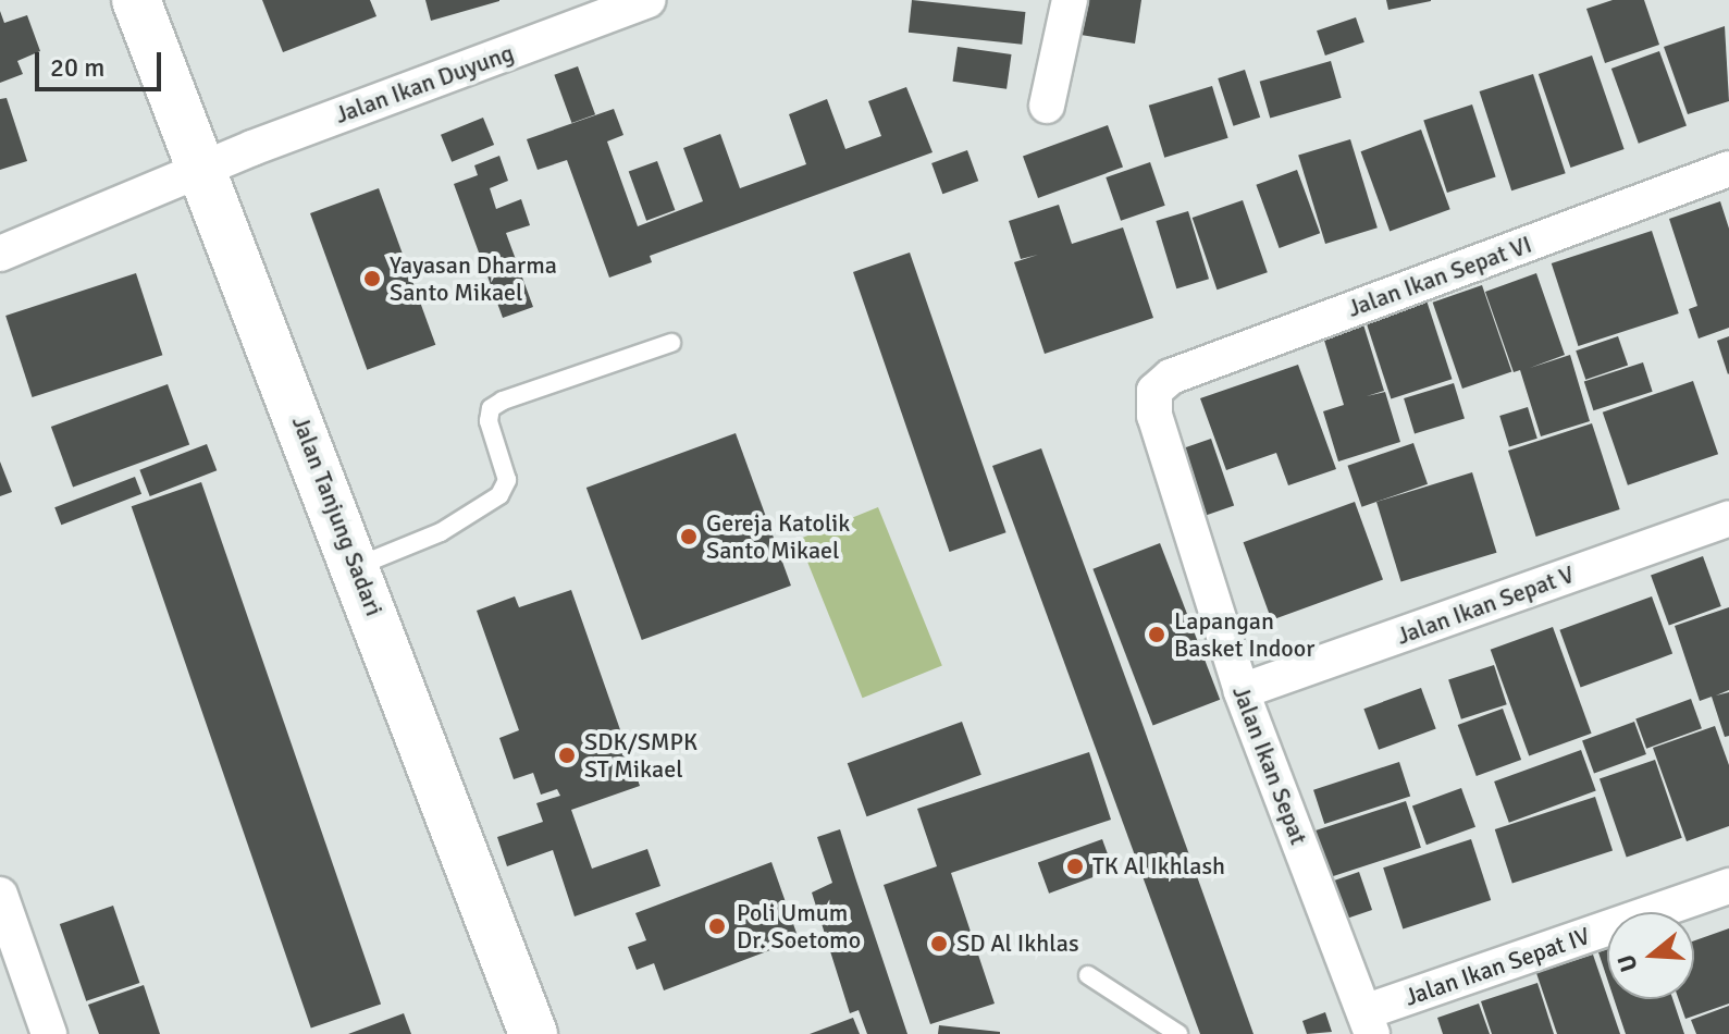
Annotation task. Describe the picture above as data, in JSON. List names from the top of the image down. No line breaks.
{"streets":{"street":["Jalan Ikan Duyung","Jalan Ikan Sepat VI","Jalan Tanjung Sadari","Jalan Ikan Sepat V","Jalan Ikan Sepat","Jalan Ikan Sepat IV"]},"crossings":[["Jalan Ikan Duyung","Jalan Tanjung Sadari"],["Jalan Ikan Sepat VI","Jalan Ikan Sepat"],["Jalan Ikan Sepat V","Jalan Ikan Sepat"],["Jalan Ikan Sepat","Jalan Ikan Sepat IV"]],"places":["Yayasan Dharma Santo Mikael","Gereja Katolik Santo Mikael","Lapangan Basket Indoor","SDK/SMPK ST Mikael","TK Al Ikhlash","Poli Umum Dr. Soetomo","SD Al Ikhlas"],"scale_bar":"20 m","north":"left"}
